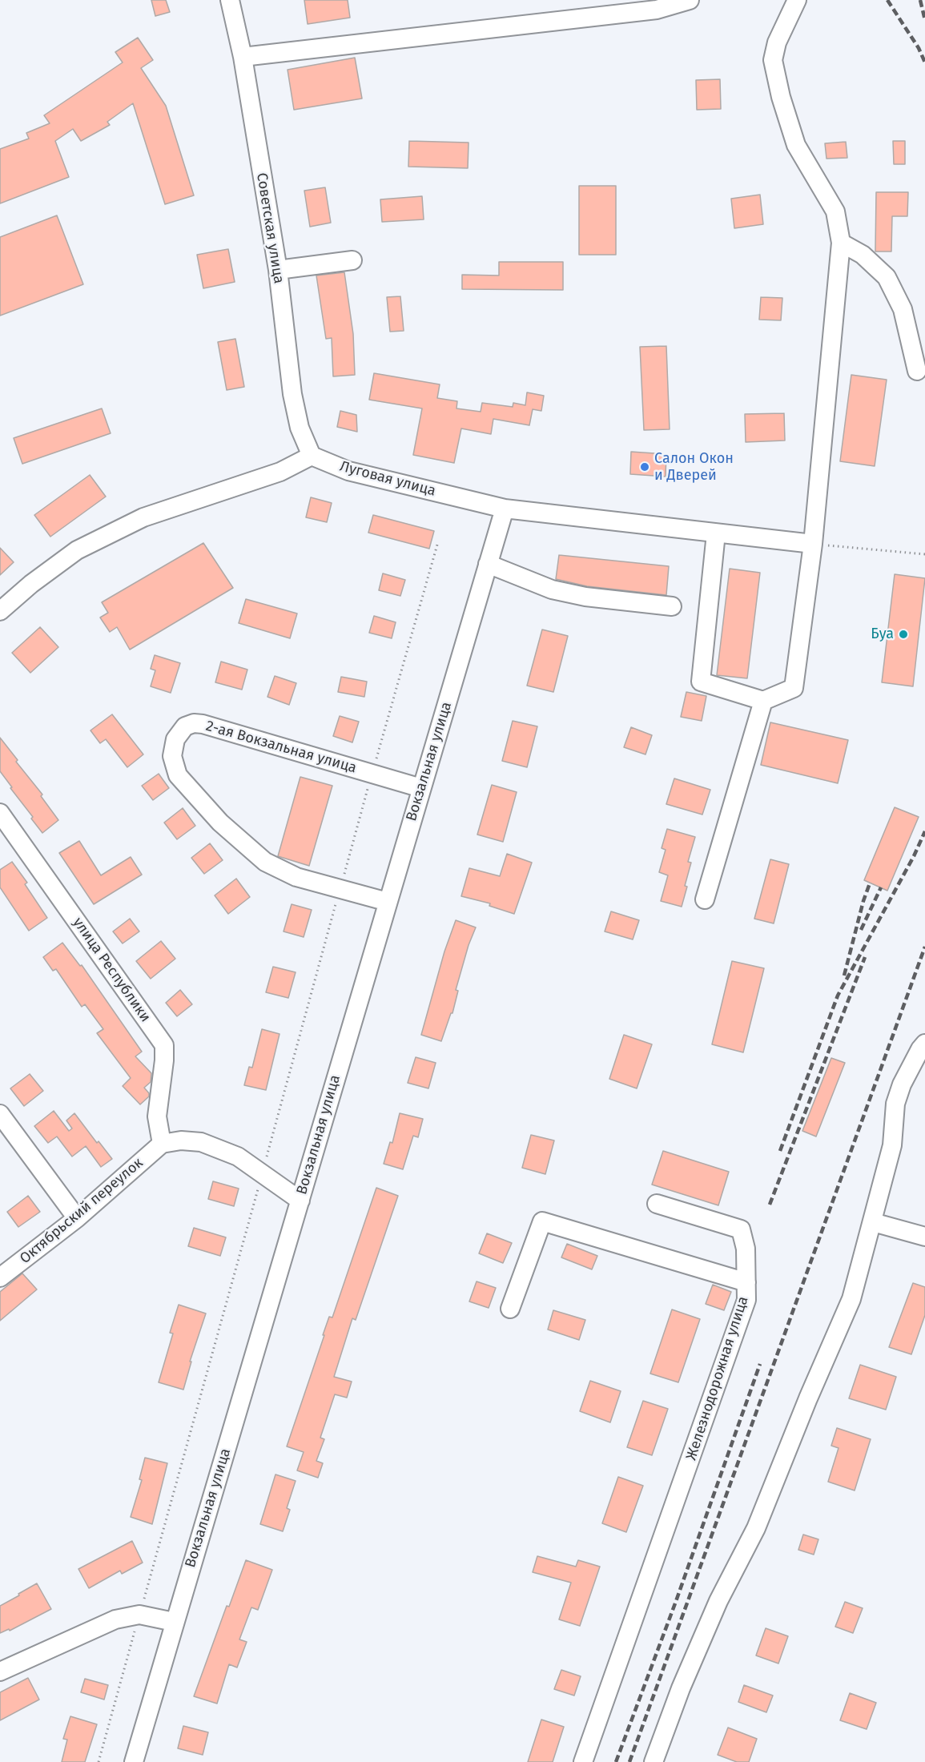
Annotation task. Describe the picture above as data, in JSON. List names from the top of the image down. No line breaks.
{"streets":{"street":["Советская улица","Луговая улица","2-ая Вокзальная улица","Вокзальная улица","улица Республики","Октябрьский переулок","Железнодорожная улица"]},"crossings":[["Советская улица","Луговая улица"],["Луговая улица","Вокзальная улица"],["2-ая Вокзальная улица","Вокзальная улица"],["улица Республики","Октябрьский переулок"]],"places":["Салон Окон и Дверей","Буа"]}
